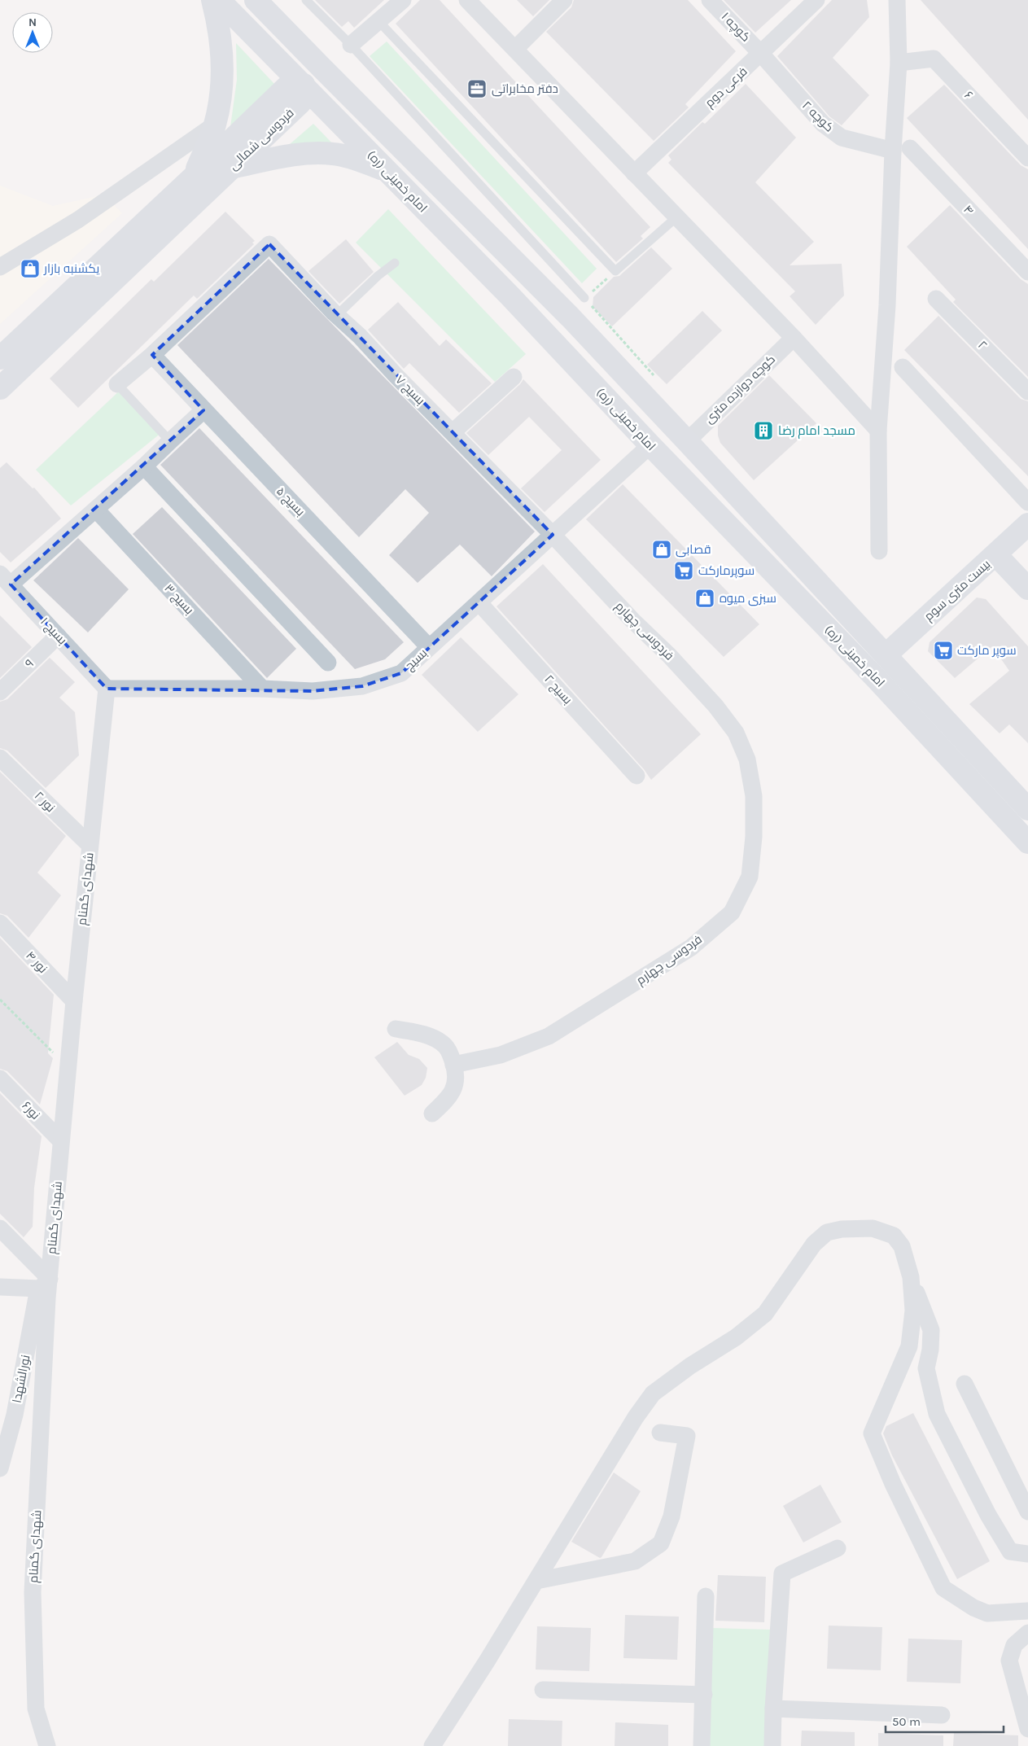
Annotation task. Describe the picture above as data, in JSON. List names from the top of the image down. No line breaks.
{"streets":{"main road":["فردوسی شمالی","امام خمینی (ره)","بیست متری سوم"],"street":["کوچه ۱","فرعی دوم","۶","کوچه ۲","۴","۲","کوچه دوازده متری","بسیج ۷","بسیج ۵","بسیج ۳","بسیج ۱","فردوسی چهارم","بسیج","۹","بسیج ۲","نور ۲","شهدای گمنام","نور ۴","نور۶","نورالشهدا"]},"crossings":[["کوچه ۱","فرعی دوم"],["کوچه ۱","کوچه ۲"],["فرعی دوم","کوچه ۲"],["فردوسی شمالی","امام خمینی (ره)"],["امام خمینی (ره)","کوچه دوازده متری"],["امام خمینی (ره)","بیست متری سوم"],["امام خمینی (ره)","بسیج"],["بسیج ۷","بسیج ۵"],["بسیج ۷","فردوسی چهارم"],["بسیج ۷","بسیج"],["بسیج ۵","بسیج"],["بسیج ۳","بسیج"],["بسیج ۱","بسیج"],["بسیج ۱","۹"],["بسیج ۱","شهدای گمنام"],["فردوسی چهارم","بسیج"],["بسیج","بسیج ۲"],["بسیج","شهدای گمنام"],["نور ۲","شهدای گمنام"],["شهدای گمنام","نور ۴"],["شهدای گمنام","نور۶"],["شهدای گمنام","نورالشهدا"]],"places":{"office":["دفتر مخابراتی"],"shop":["یکشنبه بازار","قصابی","سبزی میوه"],"building":["مسجد امام رضا"],"supermarket":["سوپرمارکت","سوپر مارکت"]},"scale_bar":"50 m","north":"top"}
